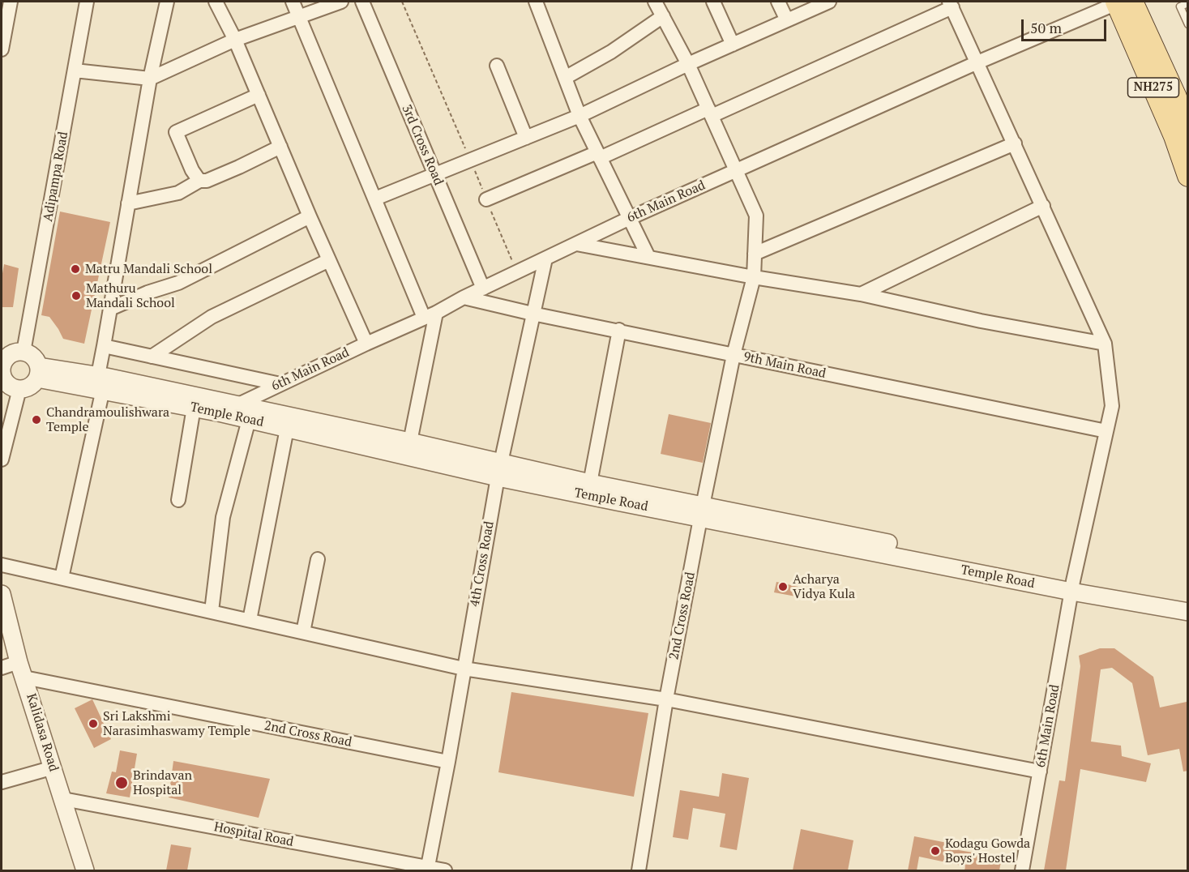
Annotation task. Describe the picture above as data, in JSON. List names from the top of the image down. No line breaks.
{"streets":{"main road":["NH275"],"street":["3rd Cross Road","Adipampa Road","6th Main Road","9th Main Road","Temple Road","4th Cross Road","2nd Cross Road","Kalidasa Road","Hospital Road"]},"crossings":[["NH275","6th Main Road"],["3rd Cross Road","6th Main Road"],["Adipampa Road","Temple Road"],["6th Main Road","9th Main Road"],["6th Main Road","Temple Road"],["6th Main Road","4th Cross Road"],["6th Main Road","2nd Cross Road"],["9th Main Road","4th Cross Road"],["9th Main Road","2nd Cross Road"],["Temple Road","4th Cross Road"],["Temple Road","2nd Cross Road"],["4th Cross Road","2nd Cross Road"],["4th Cross Road","Hospital Road"],["2nd Cross Road","Kalidasa Road"],["Kalidasa Road","Hospital Road"]],"places":["Matru Mandali School","Mathuru Mandali School","Chandramoulishwara Temple","Acharya Vidya Kula","Sri Lakshmi Narasimhaswamy Temple","Brindavan Hospital","Kodagu Gowda Boys' Hostel"],"scale_bar":"50 m"}
